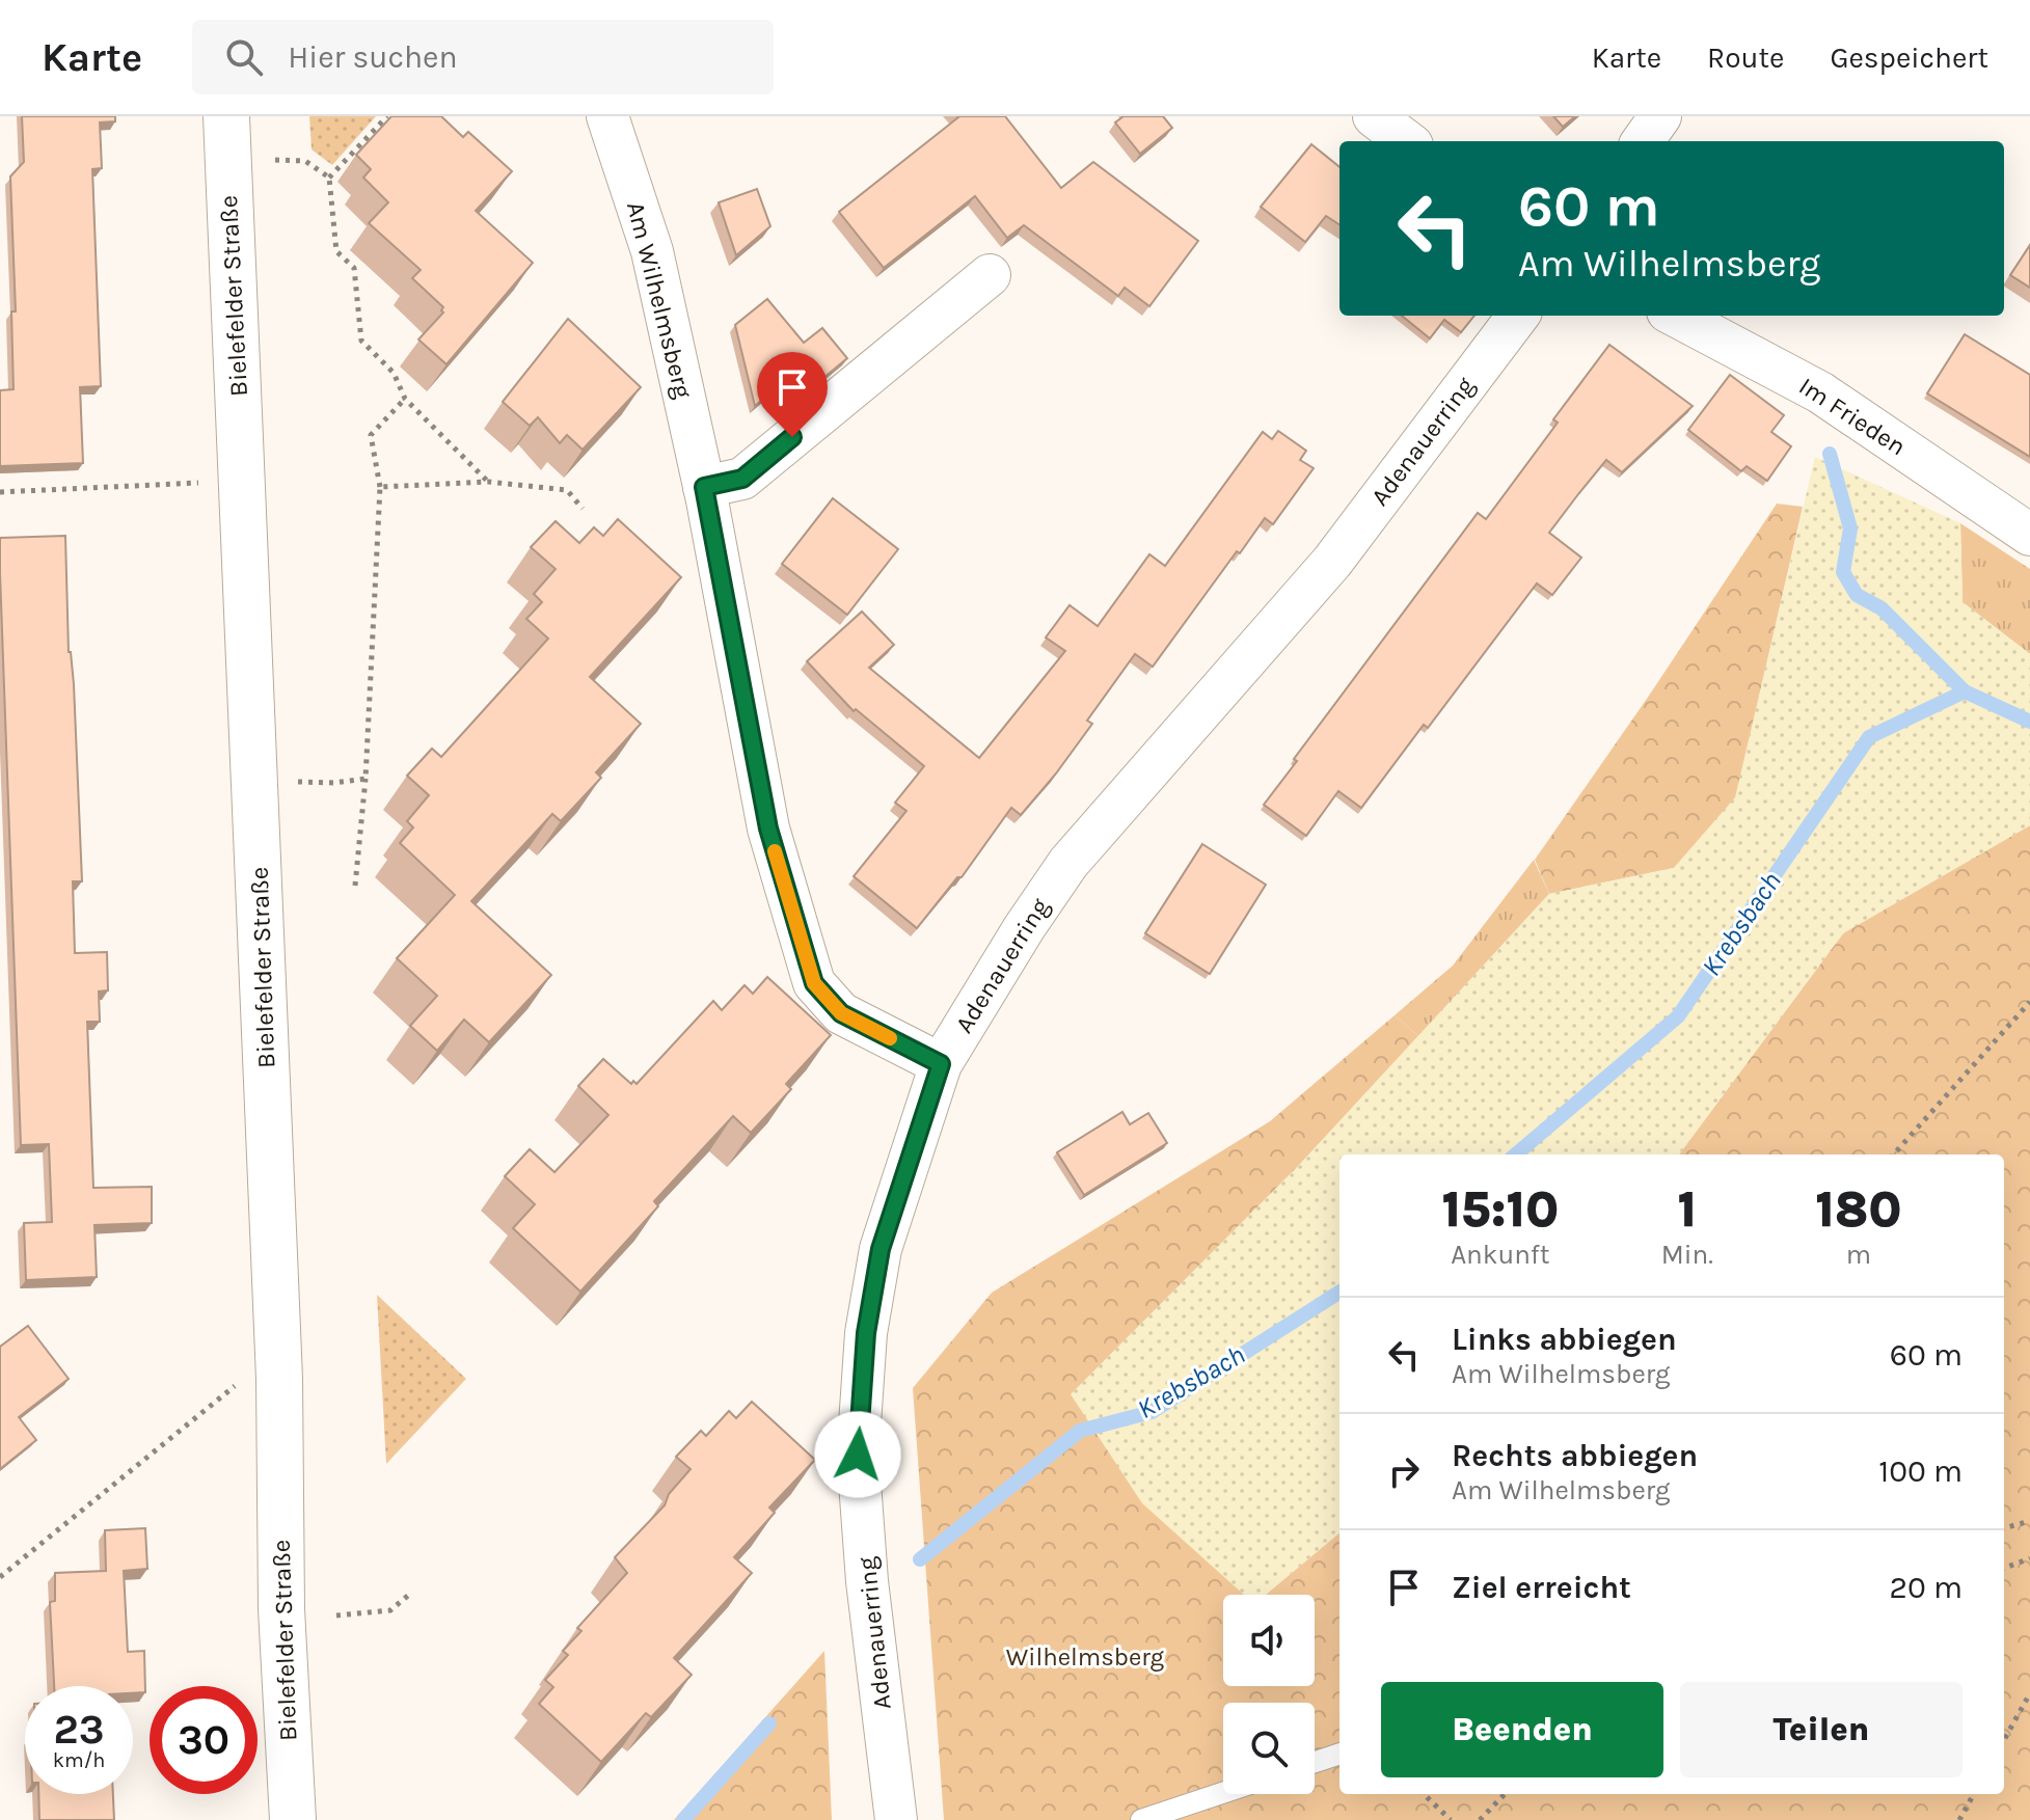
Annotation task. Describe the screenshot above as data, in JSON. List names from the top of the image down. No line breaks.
{"streets":{"main road":["Bielefelder Straße"],"street":["Am Wilhelmsberg","Im Frieden","Adenauerring"]},"crossings":[["Am Wilhelmsberg","Adenauerring"]],"water":["Krebsbach"],"parks":["Wilhelmsberg"],"page":{"header":"Karte","search":"Hier suchen","nav":["Karte","Route","Gespeichert"],"turn":["60 m","Am Wilhelmsberg"],"eta":["15:10","Ankunft","1","Min.","180","m"],"list":[{"name":"Links abbiegen","note":"Am Wilhelmsberg","value":"60 m"},{"name":"Rechts abbiegen","note":"Am Wilhelmsberg","value":"100 m"},{"name":"Ziel erreicht","value":"20 m"}],"buttons":["Beenden","Teilen"],"speed":"23 km/h","limit":"30"}}
